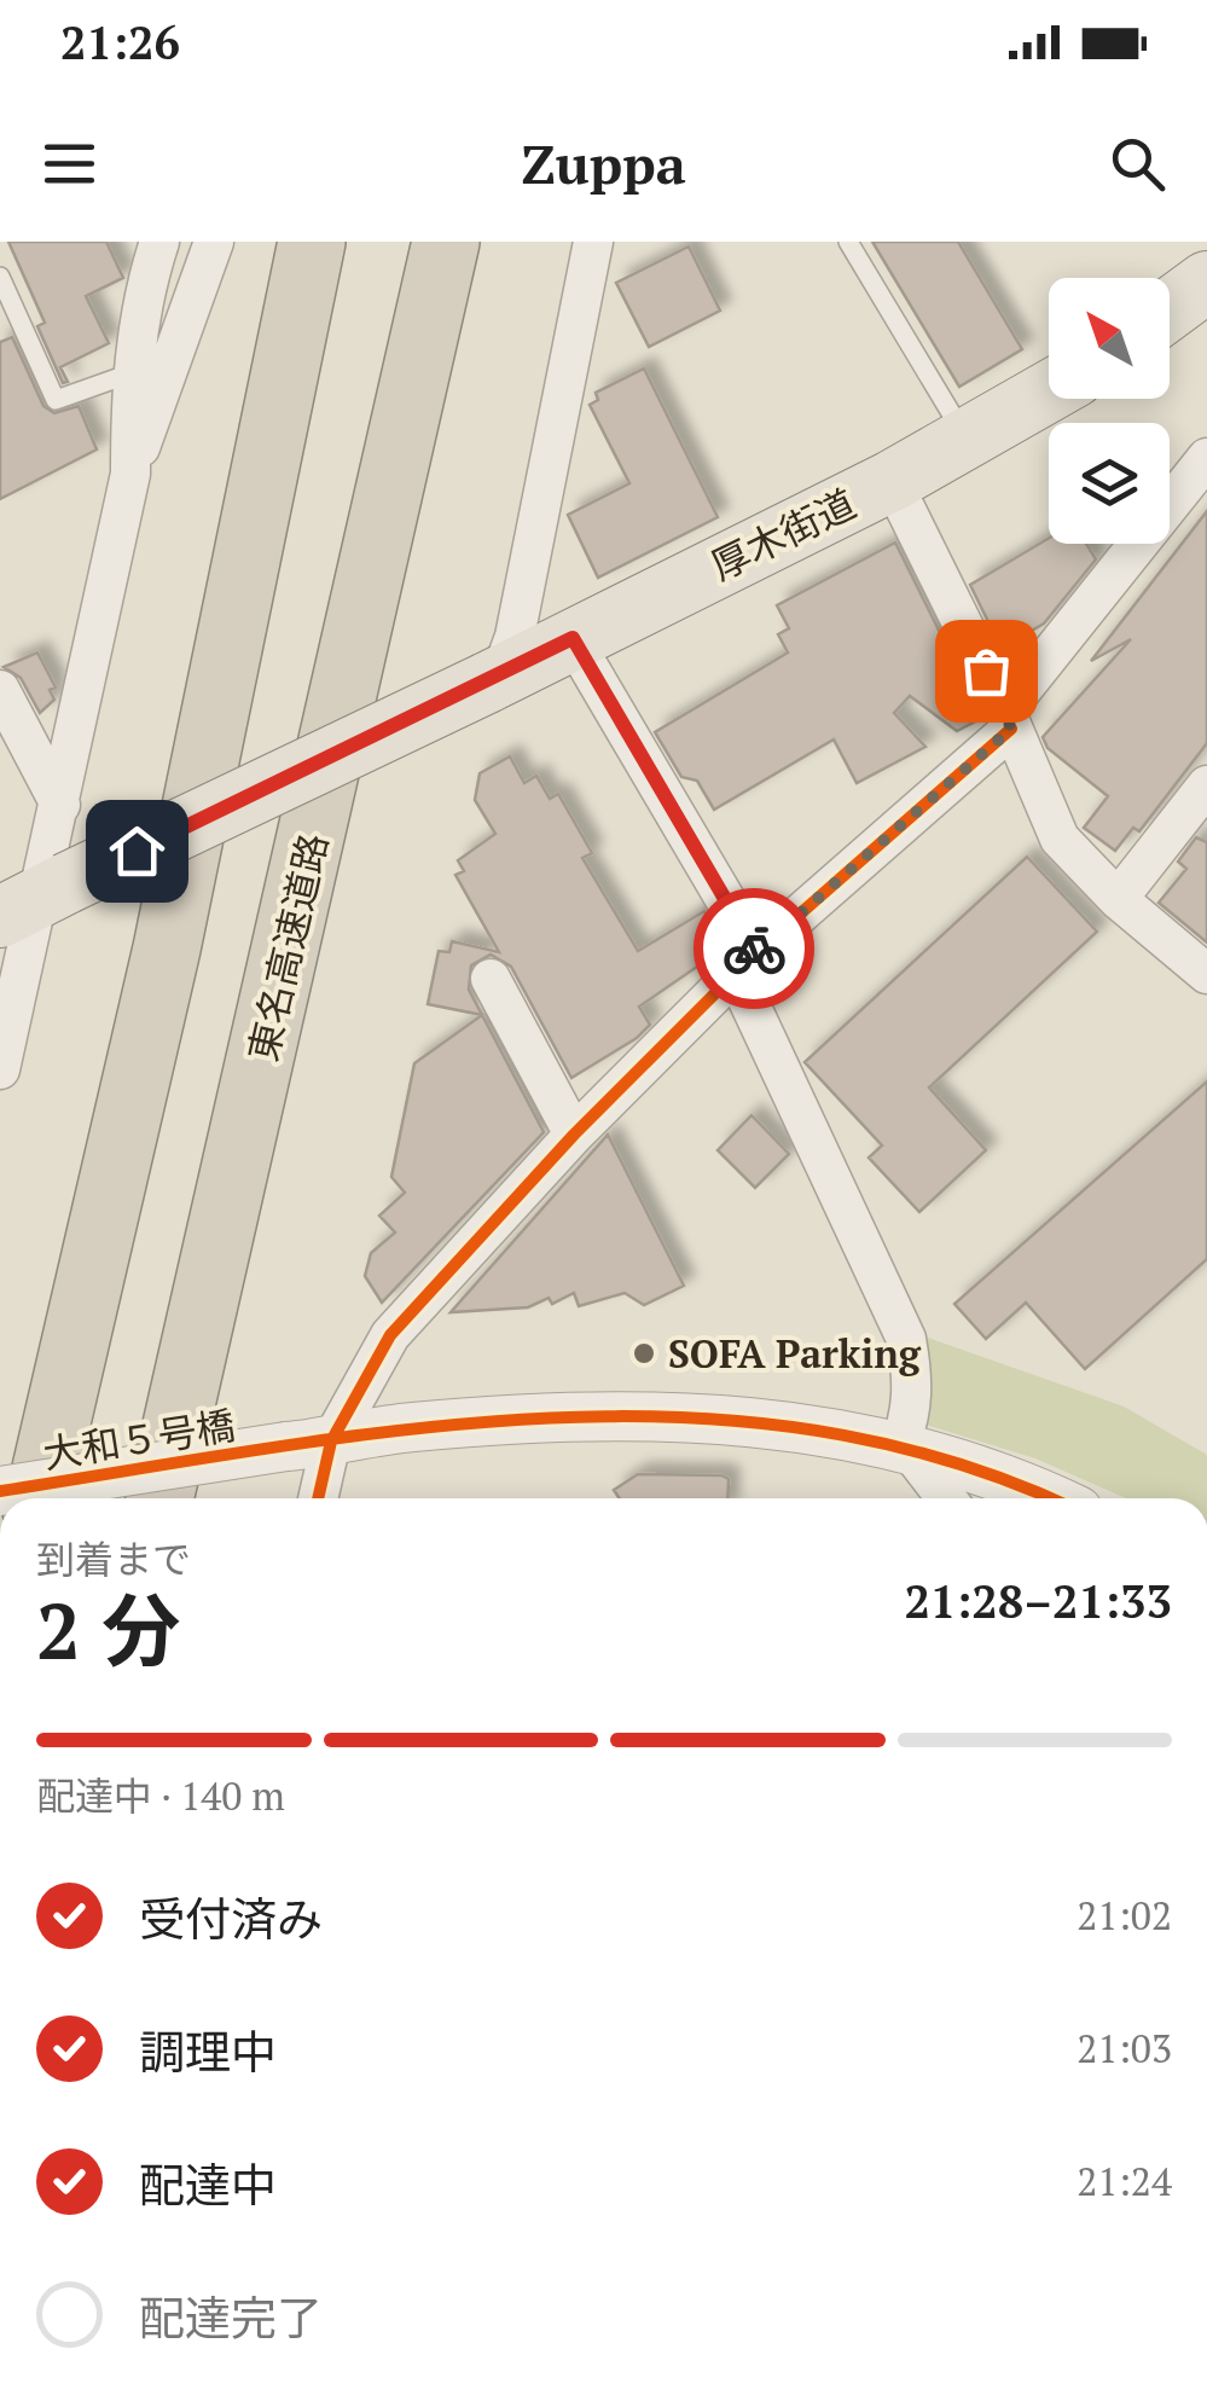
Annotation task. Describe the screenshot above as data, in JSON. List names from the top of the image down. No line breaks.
{"streets":{"highway":["東名高速道路"],"main road":["厚木街道"],"street":["大和５号橋"]},"places":["SOFA Parking"],"north":"top left","page":{"status":"21:26","header":"Zuppa","heading":["2 分","到着まで","21:28–21:33"],"bar":"配達中 · 140 m","list":[["受付済み","21:02"],["調理中","21:03"],["配達中","21:24"],"配達完了"]}}
